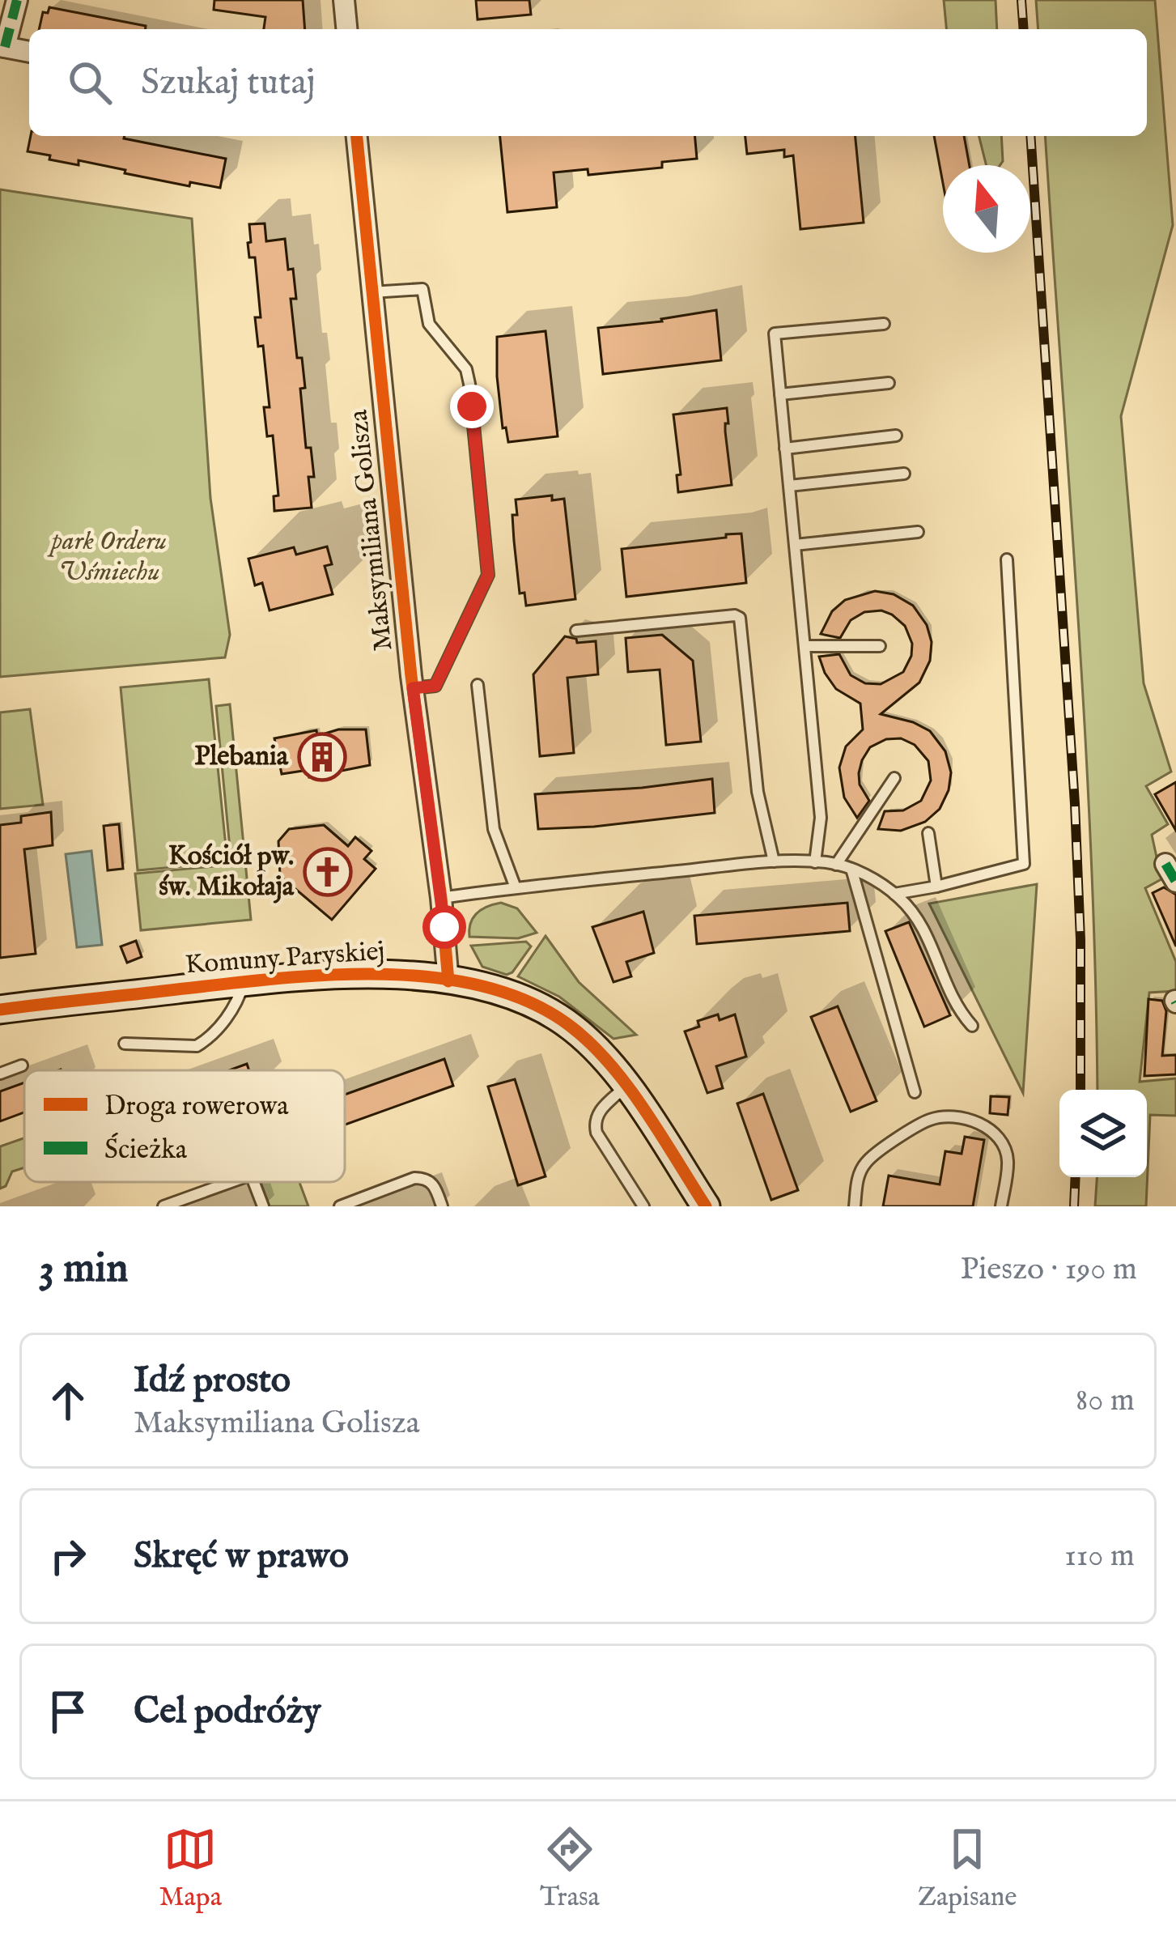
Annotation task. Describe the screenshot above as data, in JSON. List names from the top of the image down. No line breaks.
{"streets":{"street":["Maksymiliana Golisza","Komuny Paryskiej"]},"crossings":[["Maksymiliana Golisza","Komuny Paryskiej"]],"parks":["park Orderu Uśmiechu"],"places":{"building":["Plebania"],"church":["Kościół pw. św. Mikołaja"]},"legend":["Droga rowerowa","Ścieżka"],"north":"top","page":{"search":"Szukaj tutaj","heading":["3 min","Pieszo · 190 m"],"list":[["Idź prosto","Maksymiliana Golisza","80 m"],["Skręć w prawo","110 m"],"Cel podróży"],"nav":["Mapa","Trasa","Zapisane"]}}
